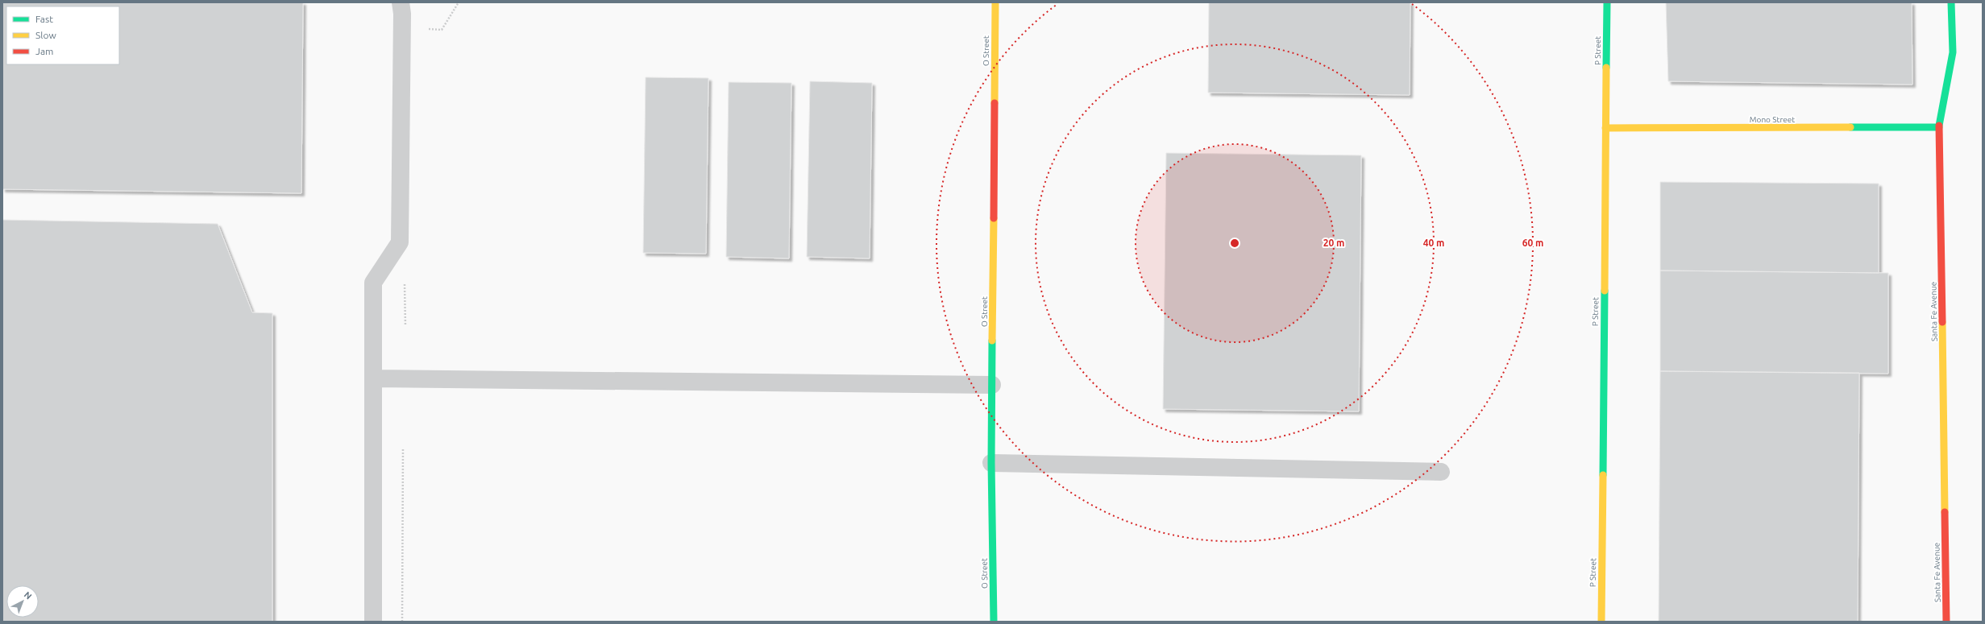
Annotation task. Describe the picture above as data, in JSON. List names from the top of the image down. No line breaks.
{"streets":{"main road":["O Street","P Street","Mono Street","Santa Fe Avenue"]},"crossings":[["P Street","Mono Street"],["Mono Street","Santa Fe Avenue"]],"legend":["Fast","Slow","Jam"],"north":"top right","rings":["20 m","40 m","60 m"]}
